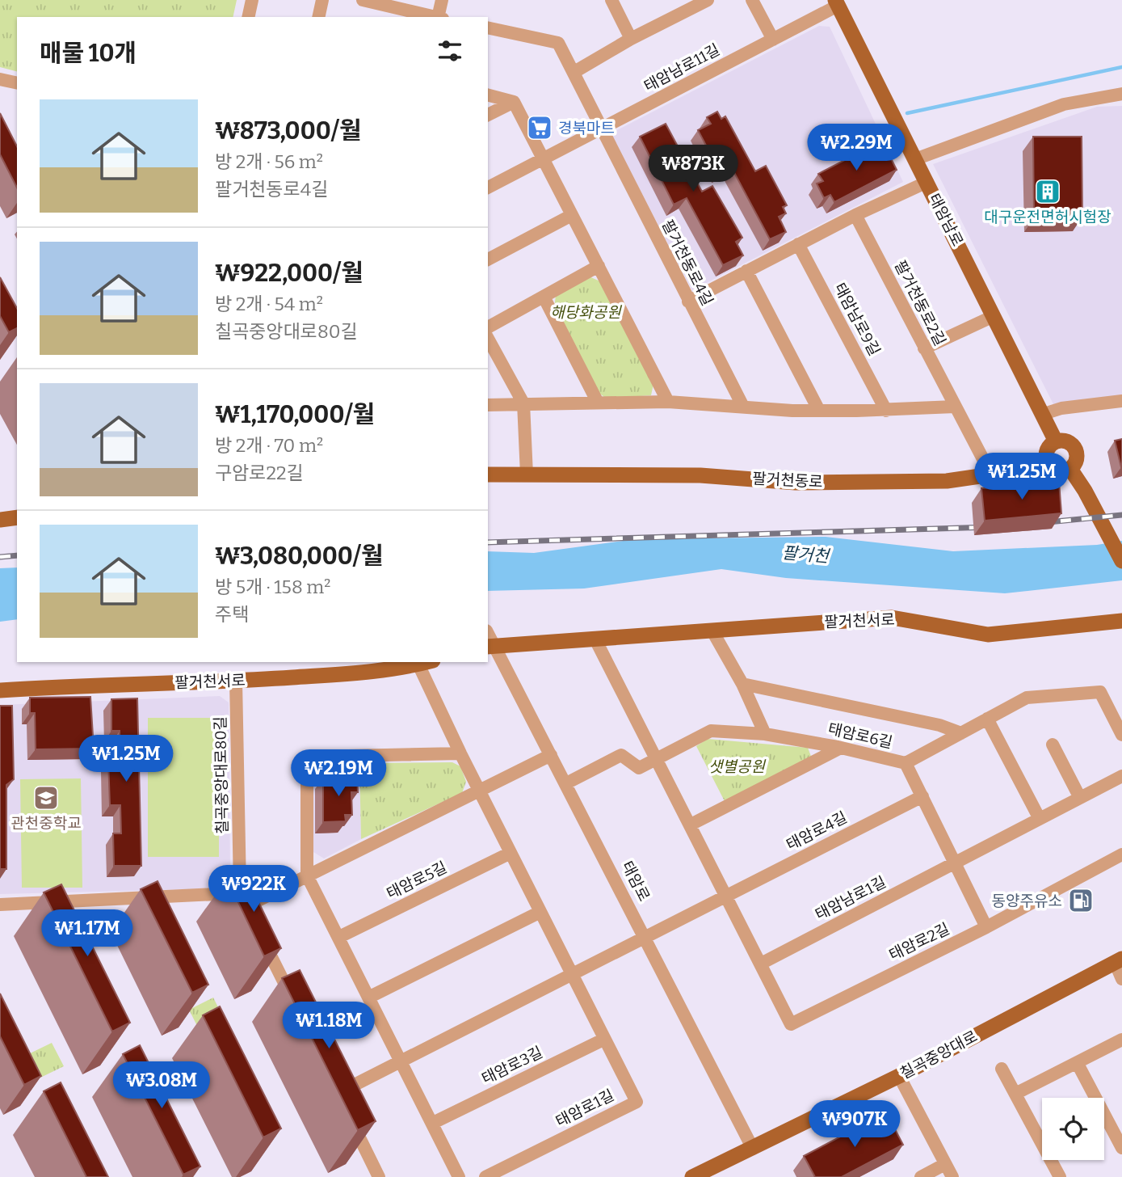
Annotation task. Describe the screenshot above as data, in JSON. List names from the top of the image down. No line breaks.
{"streets":{"main road":["태암남로","팔거천동로","팔거천서로","칠곡중앙대로"],"street":["태암남로11길","팔거천동로4길","팔거천동로2길","태암남로9길","태암로6길","칠곡중앙대로80길","태암로4길","태암로5길","태암로","태암남로1길","태암로2길","태암로3길","태암로1길"]},"crossings":[["태암남로11길","태암남로"],["태암남로11길","팔거천동로4길"],["태암남로","팔거천동로"],["팔거천동로2길","팔거천동로"],["팔거천서로","칠곡중앙대로80길"],["팔거천서로","태암로"],["태암로6길","태암로"],["태암로4길","태암로"],["태암로","칠곡중앙대로"],["태암남로1길","태암로2길"],["태암로3길","태암로1길"]],"water":["팔거천"],"parks":["해당화공원","샛별공원"],"places":{"supermarket":["경북마트"],"building":["대구운전면허시험장"],"school or university":["관천중학교"],"fuel station":["동양주유소"]},"page":{"heading":"매물 10개","list":[{"name":"₩873,000/월","note":"방 2개 · 56 m² · 팔거천동로4길"},{"name":"₩922,000/월","note":"방 2개 · 54 m² · 칠곡중앙대로80길"},{"name":"₩1,170,000/월","note":"방 2개 · 70 m² · 구암로22길"},{"name":"₩3,080,000/월","note":"방 5개 · 158 m² · 주택"}],"price":["₩2.29M","₩873K","₩1.25M","₩1.25M","₩2.19M","₩922K","₩1.17M","₩1.18M","₩3.08M","₩907K"]}}
